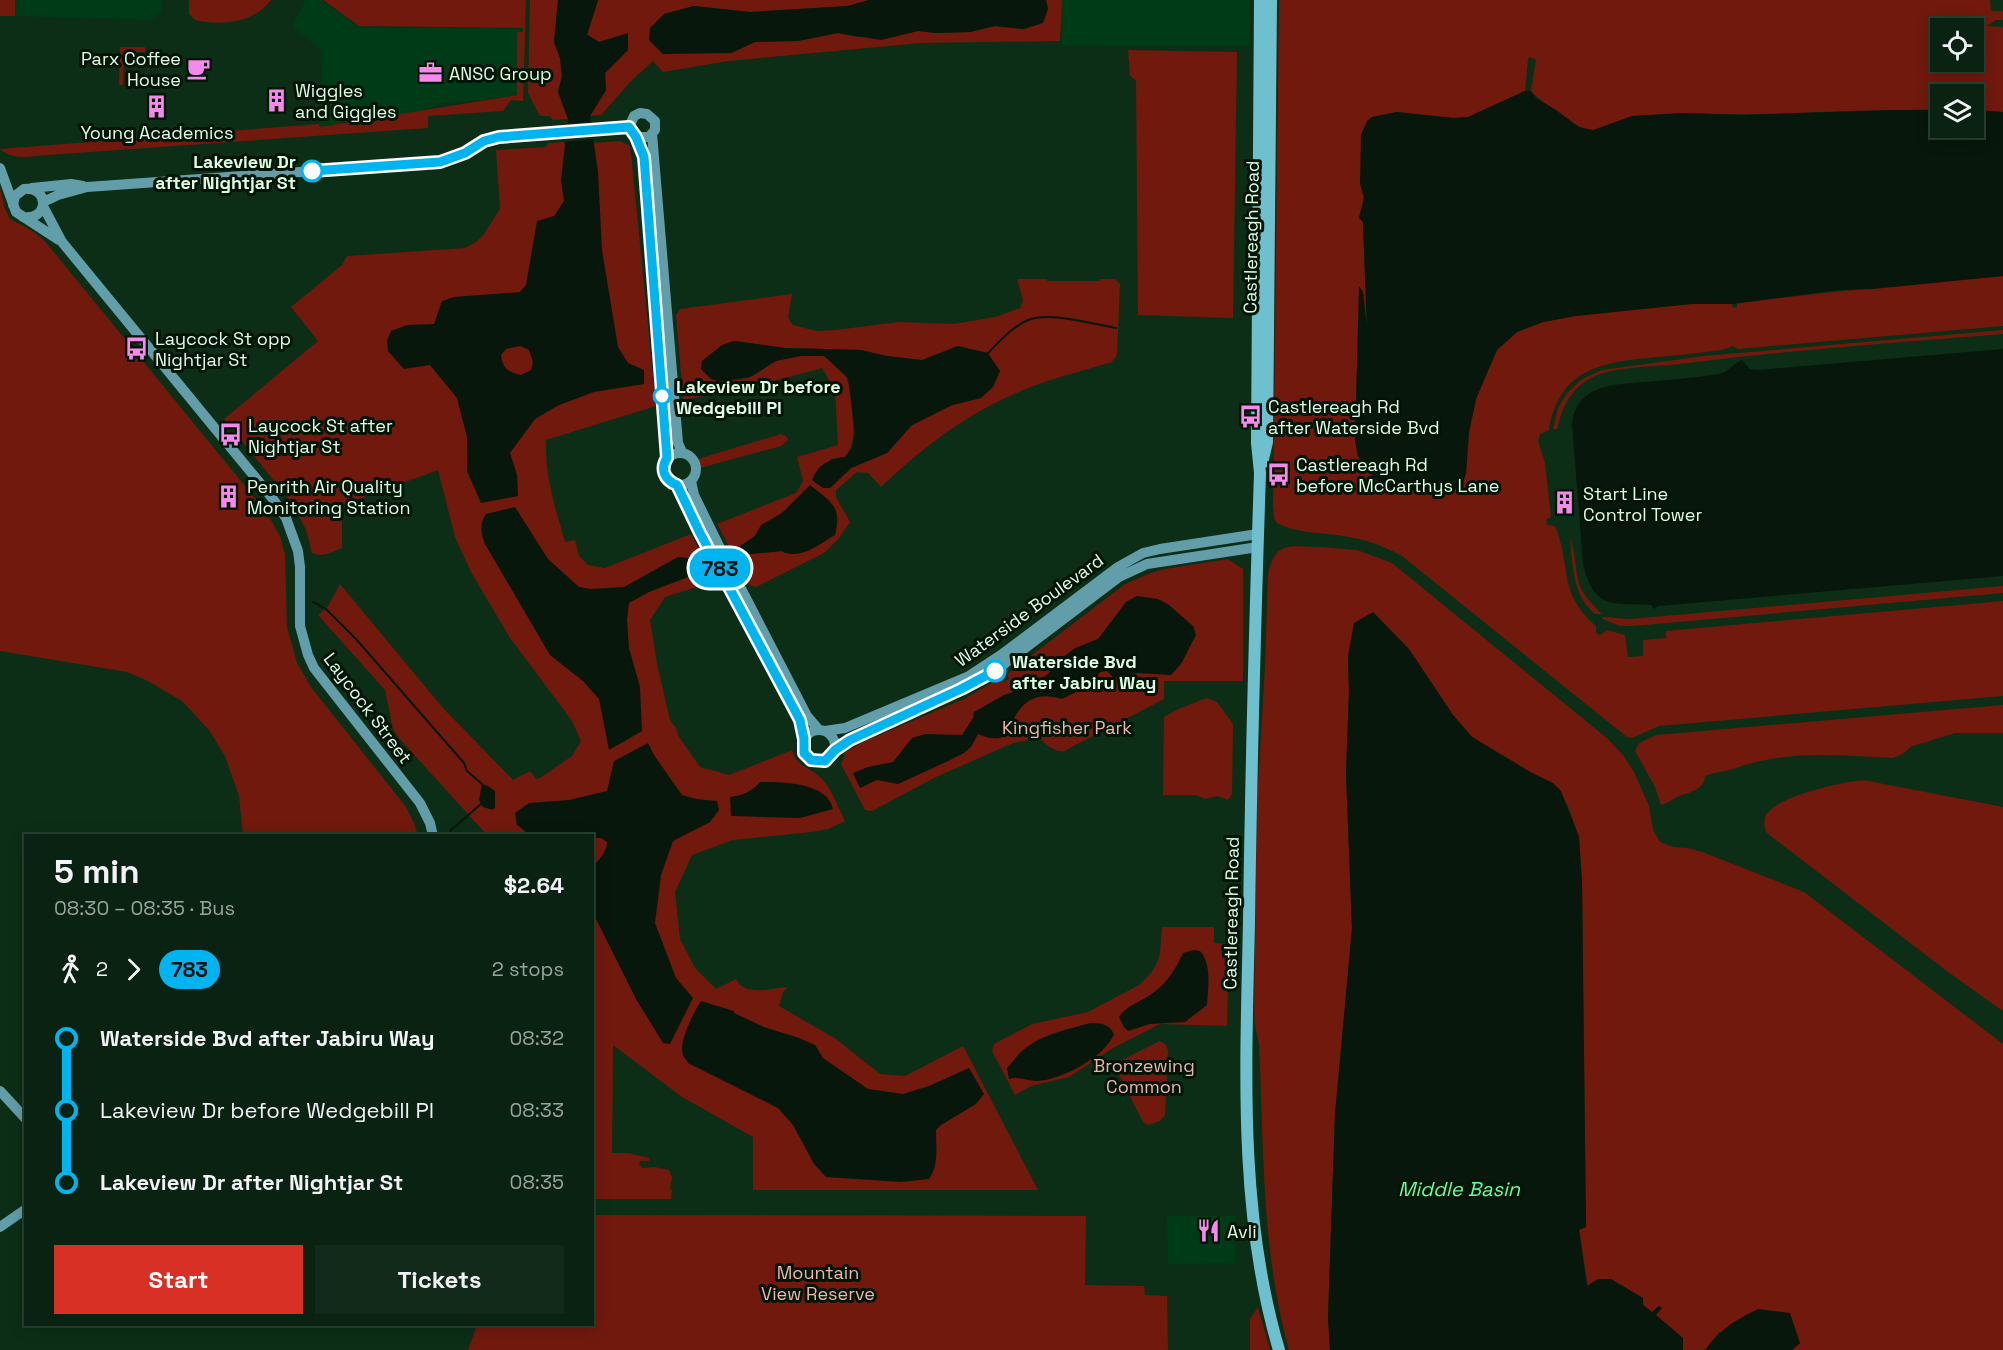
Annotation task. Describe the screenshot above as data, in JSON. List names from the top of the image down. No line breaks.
{"streets":{"main road":["Castlereagh Road"],"street":["Waterside Boulevard","Laycock Street"]},"crossings":[["Castlereagh Road","Waterside Boulevard"]],"water":["Middle Basin"],"parks":["Kingfisher Park","Bronzewing Common","Mountain View Reserve"],"places":{"cafe":["Parx Coffee House"],"office":["ANSC Group"],"building":["Wiggles and Giggles","Young Academics","Penrith Air Quality Monitoring Station","Start Line Control Tower"],"other":["Lakeview Dr after Nightjar St","Lakeview Dr before Wedgebill Pl","Waterside Bvd after Jabiru Way"],"bus stop":["Laycock St opp Nightjar St","Castlereagh Rd after Waterside Bvd","Laycock St after Nightjar St","Castlereagh Rd before McCarthys Lane"],"restaurant":["Avli"]},"lines":["bus line 783"],"page":{"on_map":"783","heading":["5 min","08:30 – 08:35 · Bus","$2.64"],"legs":["2","783","2 stops"],"list":[{"name":"Waterside Bvd after Jabiru Way","value":"08:32"},{"name":"Lakeview Dr before Wedgebill Pl","value":"08:33"},{"name":"Lakeview Dr after Nightjar St","value":"08:35"}],"buttons":["Start","Tickets"]}}
